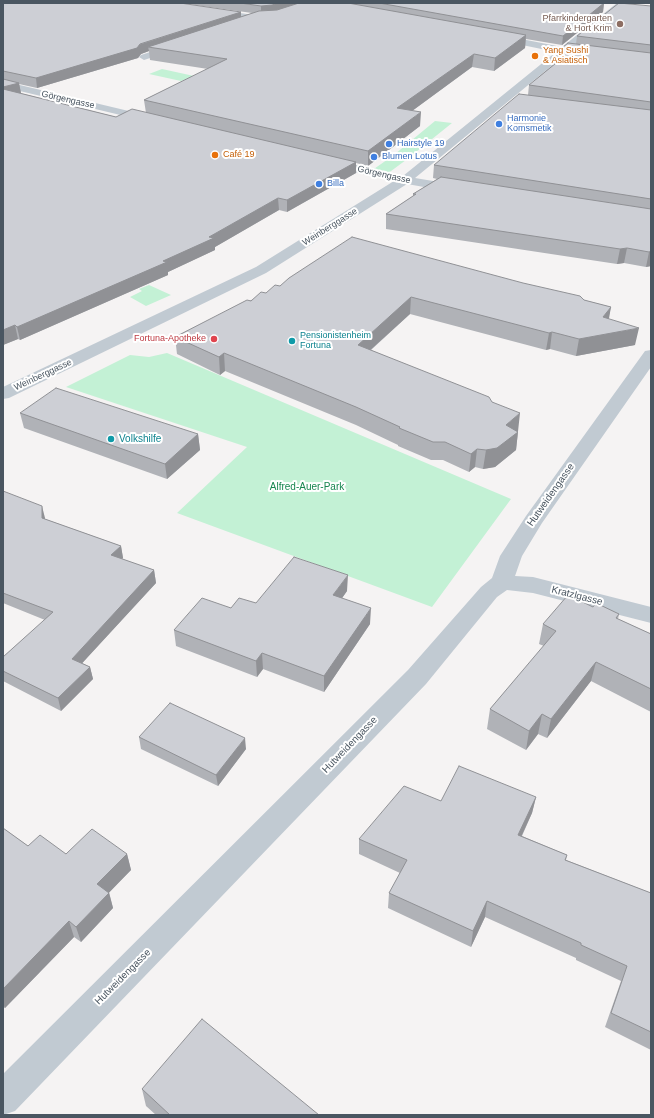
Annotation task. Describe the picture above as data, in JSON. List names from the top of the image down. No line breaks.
{"streets":{"street":["Görgengasse","Weinberggasse","Hutweidengasse","Kratzlgasse"]},"crossings":[["Görgengasse","Weinberggasse"],["Hutweidengasse","Kratzlgasse"]],"parks":["Alfred-Auer-Park"],"places":["Pfarrkindergarten & Hort Krim","Yang Sushi & Asiatisch","Harmonie Komsmetik","Hairstyle 19","Café 19","Blumen Lotus","Billa","Fortuna-Apotheke","Pensionistenheim Fortuna","Volkshilfe"]}
